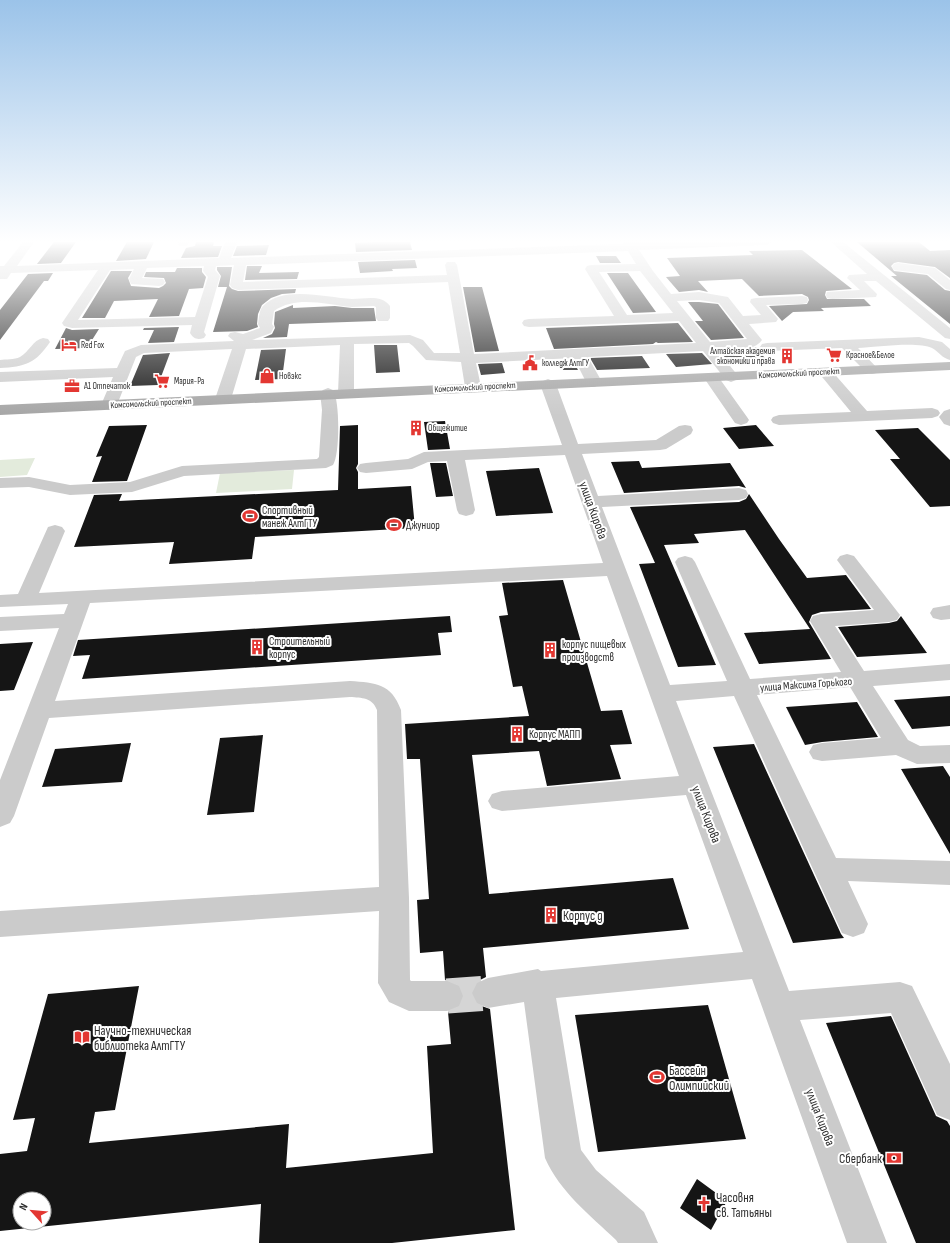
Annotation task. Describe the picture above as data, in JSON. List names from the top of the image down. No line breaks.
{"streets":{"main road":["Комсомольский проспект"],"street":["улица Кирова","улица Максима Горького"]},"crossings":[["Комсомольский проспект","улица Кирова"],["улица Кирова","улица Максима Горького"]],"places":{"hotel":["Red Fox"],"supermarket":["Красное&Белое","Мария-Ра"],"building":["Алтайская академия экономики и права","Общежитие","Строительный корпус","корпус пищевых производств","Корпус МАПП","Корпус д"],"public building":["колледж АлтГУ"],"shop":["Новэкс"],"office":["А1 Отпечаток"],"sports":["Спортивный манеж АлтГТУ","Джуниор","Бассейн Олимпийский"],"library":["Научно-техническая библиотека АлтГТУ"],"bank":["Сбербанк"],"church":["Часовня св. Татьяны"]},"north":"top left"}
